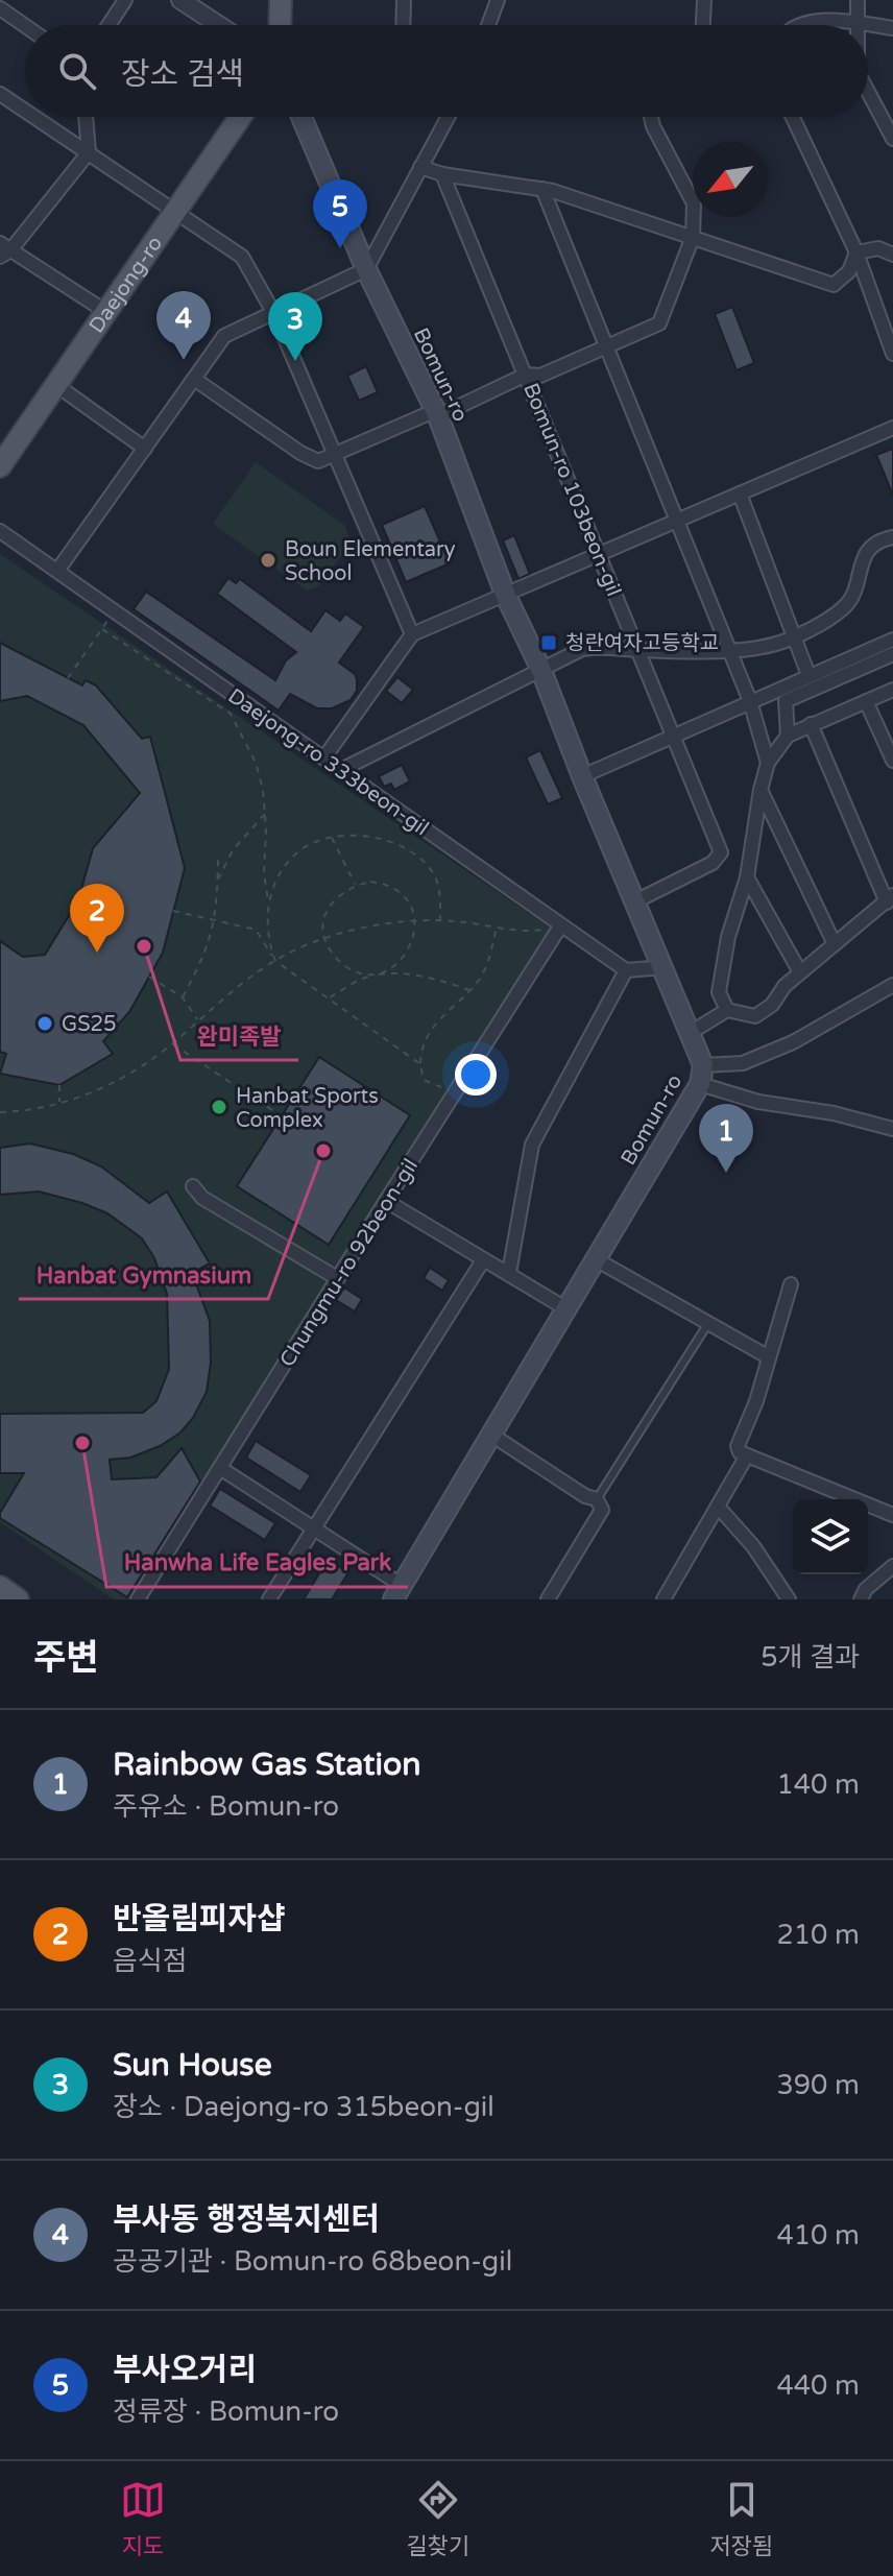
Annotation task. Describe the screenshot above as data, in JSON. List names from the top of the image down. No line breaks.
{"streets":{"main road":["Daejong-ro","Bomun-ro"],"street":["Bomun-ro 103beon-gil","Daejong-ro 333beon-gil","Chungmu-ro 92beon-gil"]},"crossings":[["Bomun-ro","Bomun-ro 103beon-gil"],["Daejong-ro 333beon-gil","Chungmu-ro 92beon-gil"]],"places":{"other":["Boun Elementary School","완미족발","GS25","Hanbat Sports Complex","Hanbat Gymnasium","Hanwha Life Eagles Park"],"transit":["청란여자고등학교"]},"north":"bottom left","page":{"search":"장소 검색","pins":["5","4","3","2","1"],"heading":["주변","5개 결과"],"list":[{"mark":"1","name":"Rainbow Gas Station","note":"주유소 · Bomun-ro","value":"140 m"},{"mark":"2","name":"반올림피자샵","note":"음식점","value":"210 m"},{"mark":"3","name":"Sun House","note":"장소 · Daejong-ro 315beon-gil","value":"390 m"},{"mark":"4","name":"부사동 행정복지센터","note":"공공기관 · Bomun-ro 68beon-gil","value":"410 m"},{"mark":"5","name":"부사오거리","note":"정류장 · Bomun-ro","value":"440 m"}],"nav":["지도","길찾기","저장됨"]}}
